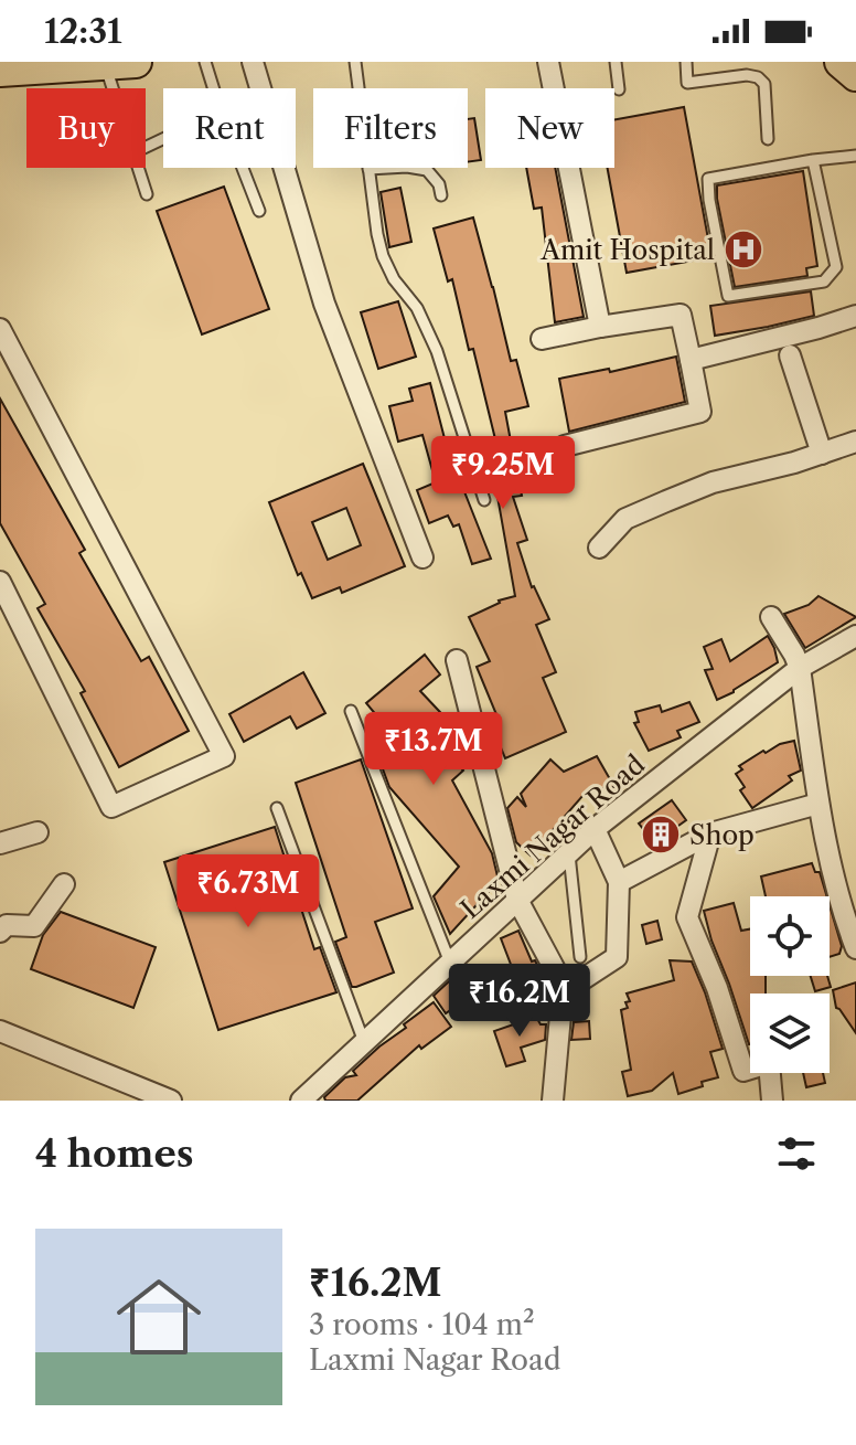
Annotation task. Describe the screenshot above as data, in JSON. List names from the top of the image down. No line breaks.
{"streets":{"street":["Laxmi Nagar Road"]},"places":{"hospital":["Amit Hospital"],"building":["Shop"]},"page":{"status":"12:31","chip":["Buy","Rent","Filters","New"],"price":["₹9.25M","₹13.7M","₹6.73M","₹16.2M"],"heading":"4 homes","list":[{"name":"₹16.2M","note":"3 rooms · 104 m² · Laxmi Nagar Road"}]}}
